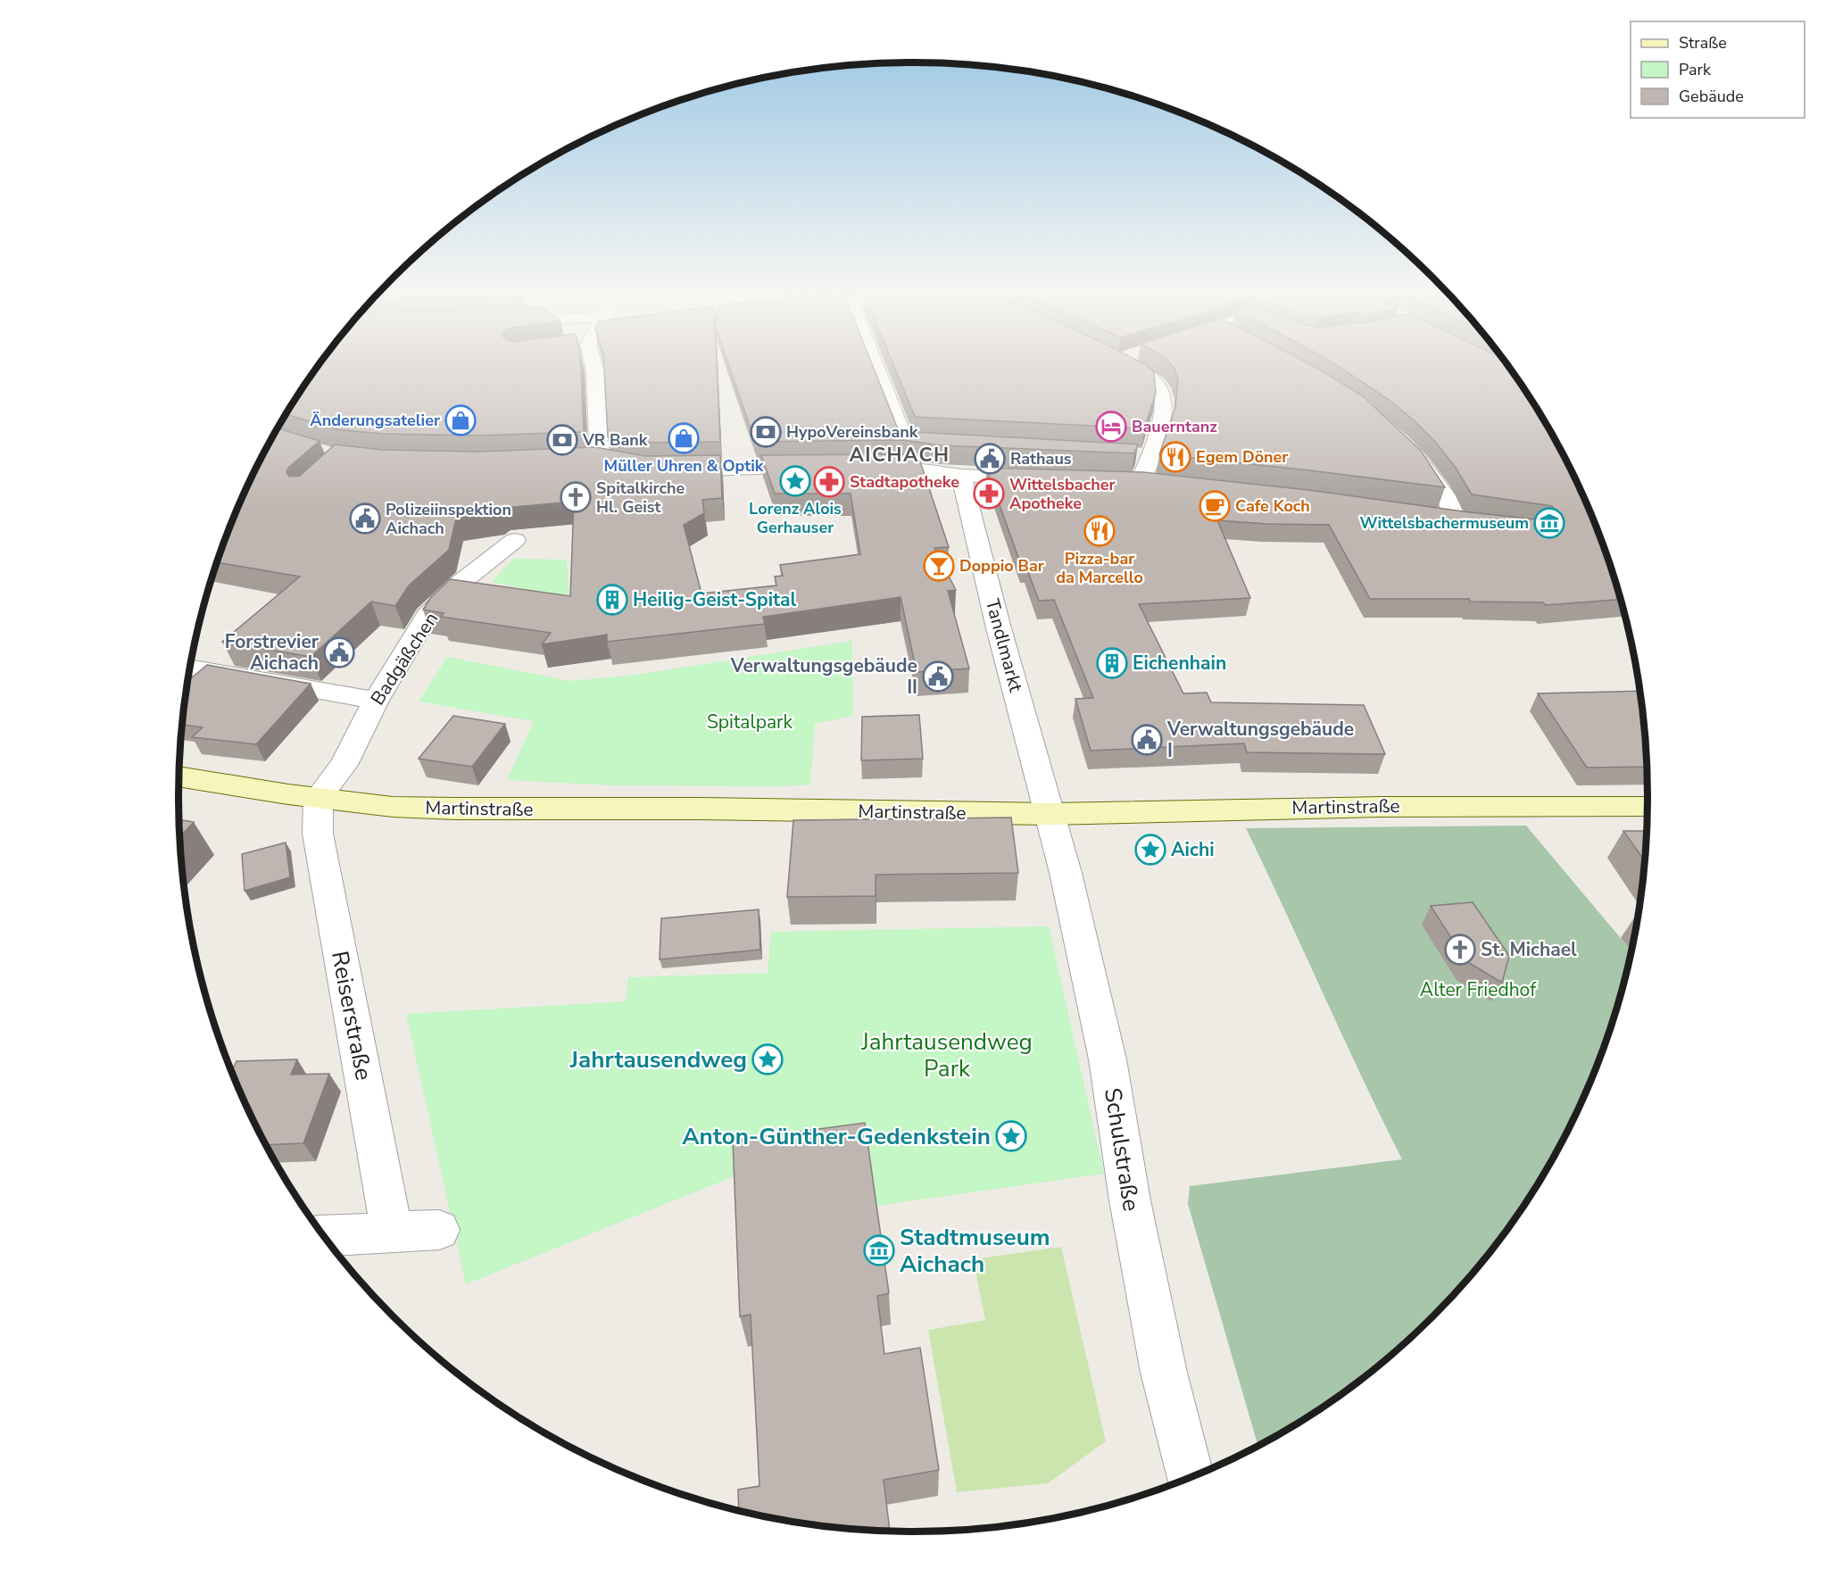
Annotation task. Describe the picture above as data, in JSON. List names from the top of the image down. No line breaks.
{"streets":{"main road":["Martinstraße"],"street":["Tandlmarkt","Badgäßchen","Reiserstraße","Schulstraße"]},"crossings":[["Tandlmarkt","Martinstraße"],["Tandlmarkt","Schulstraße"],["Badgäßchen","Martinstraße"],["Badgäßchen","Reiserstraße"],["Martinstraße","Reiserstraße"],["Martinstraße","Schulstraße"]],"districts":["AICHACH"],"parks":["Spitalpark","Alter Friedhof","Jahrtausendweg Park"],"places":{"shop":["Änderungsatelier","Müller Uhren & Optik"],"hotel":["Bauerntanz"],"bank":["HypoVereinsbank","VR Bank"],"restaurant":["Egem Döner","Pizza-bar da Marcello"],"public building":["Rathaus","Polizeiinspektion Aichach","Forstrevier Aichach","Verwaltungsgebäude II","Verwaltungsgebäude I"],"place":["Lorenz Alois Gerhauser","Aichi","Jahrtausendweg","Anton-Günther-Gedenkstein"],"pharmacy":["Stadtapotheke","Wittelsbacher Apotheke"],"church":["Spitalkirche Hl. Geist","St. Michael"],"cafe":["Cafe Koch"],"museum":["Wittelsbachermuseum","Stadtmuseum Aichach"],"bar":["Doppio Bar"],"building":["Heilig-Geist-Spital","Eichenhain"]},"legend":["Straße","Park","Gebäude"]}
